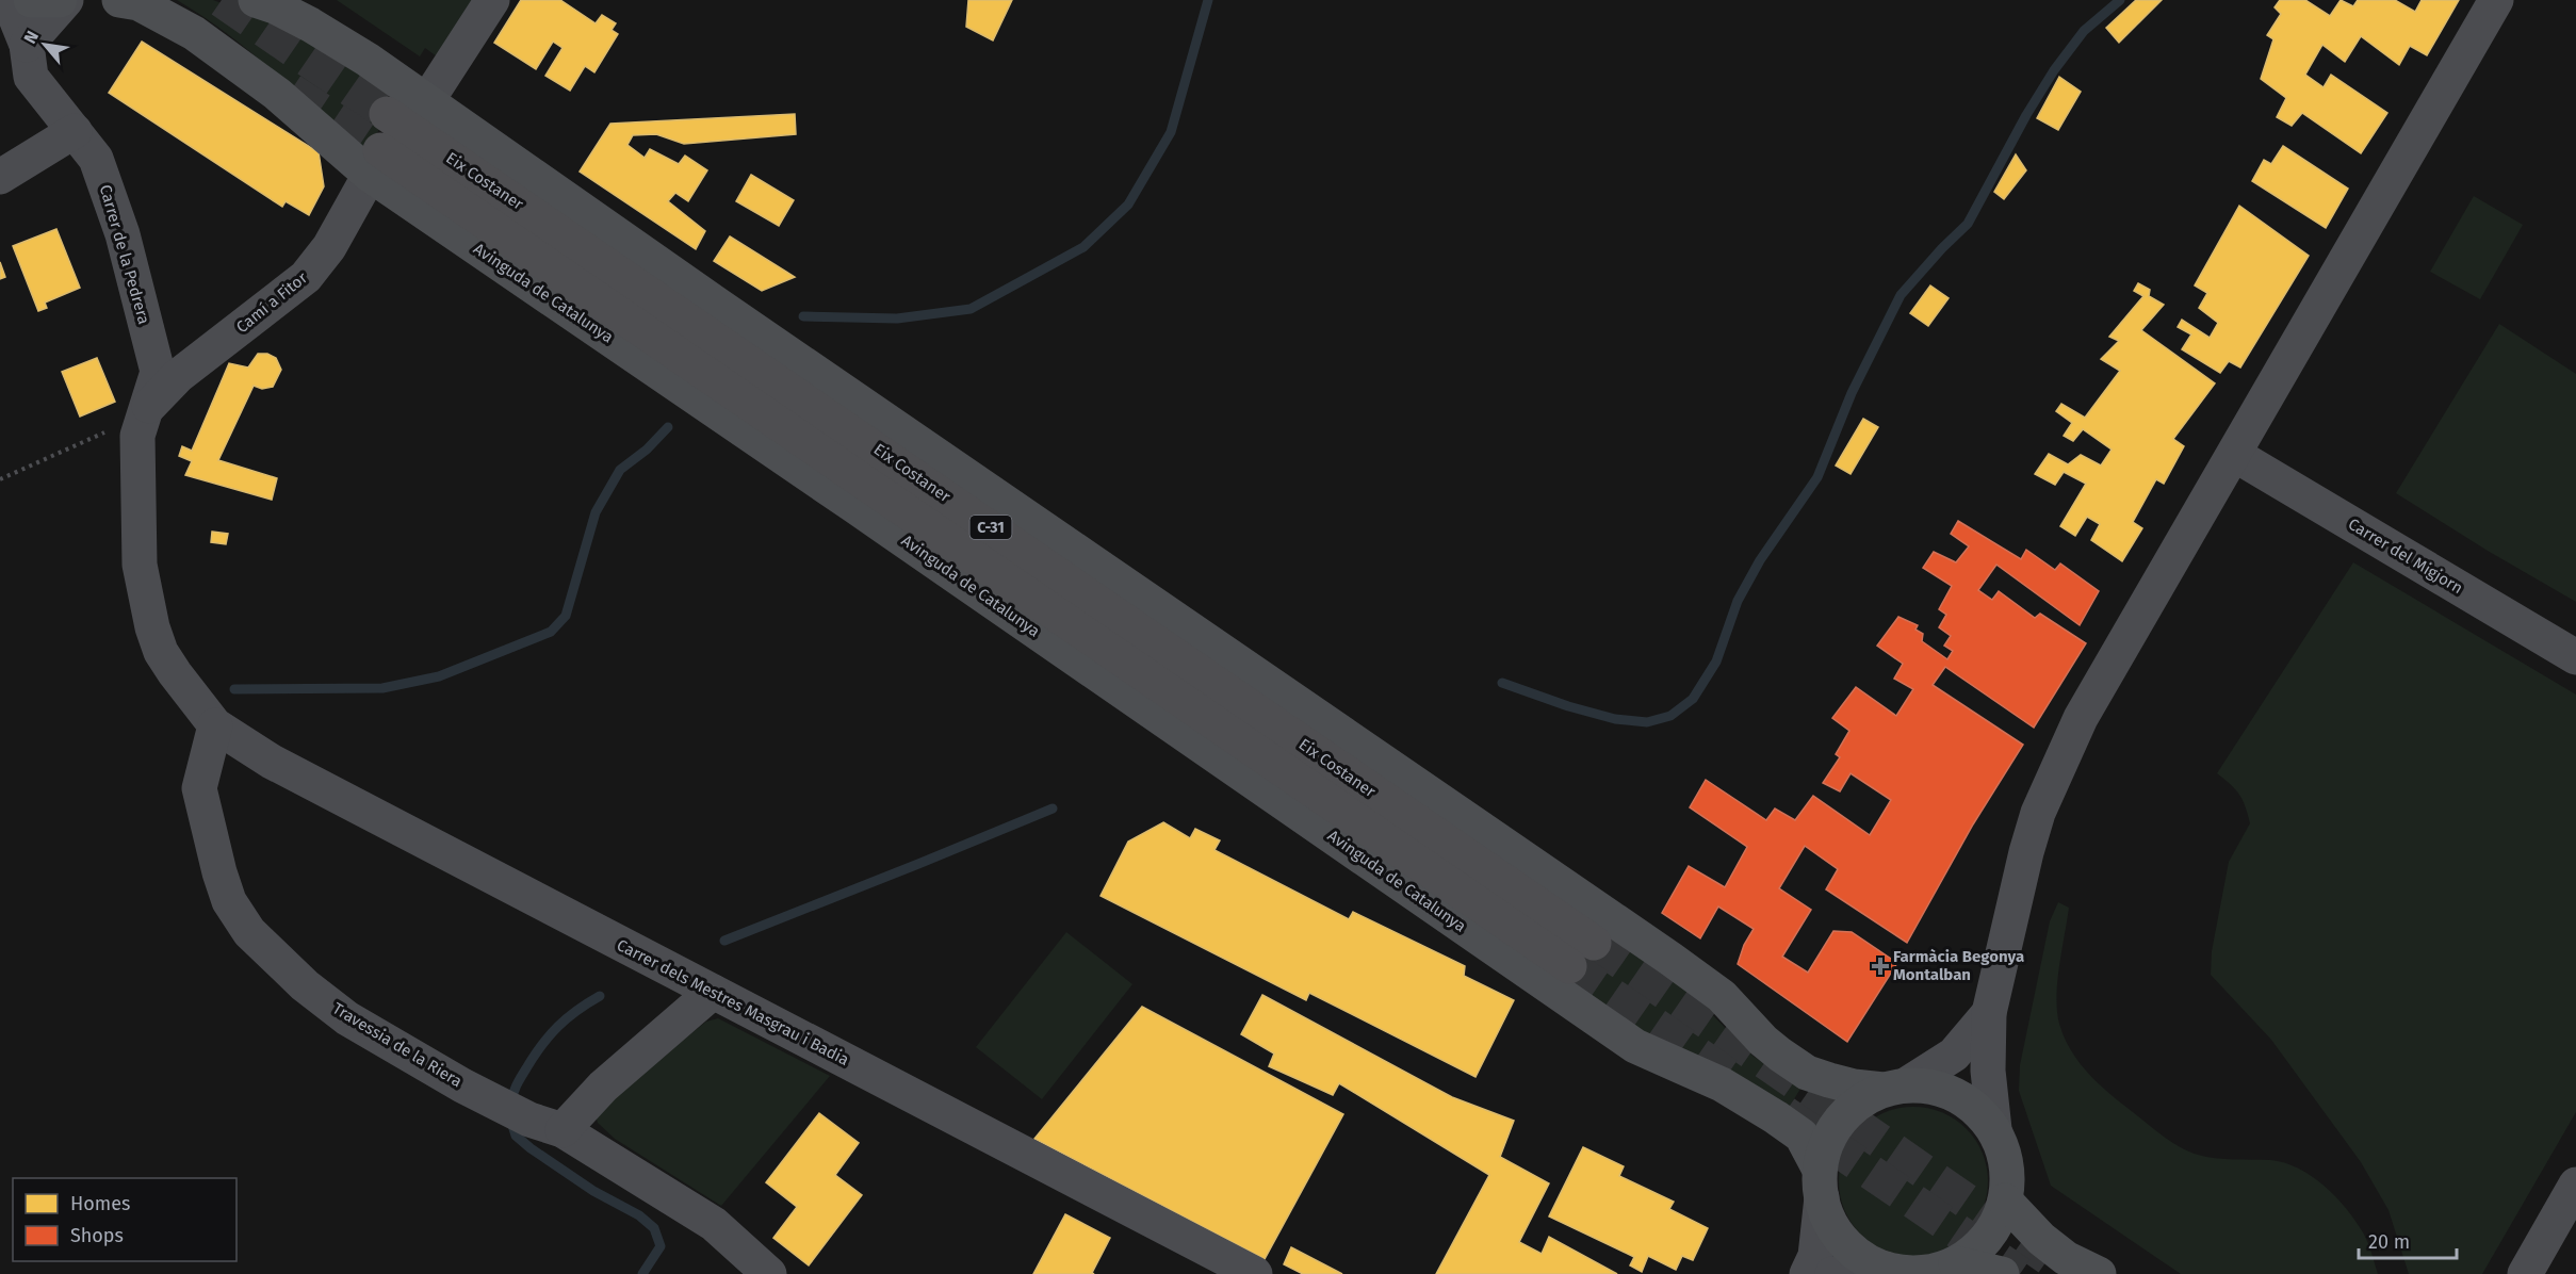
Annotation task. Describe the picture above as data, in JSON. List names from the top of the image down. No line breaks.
{"streets":{"highway":["Eix Costaner","C-31"],"main road":["Avinguda de Catalunya"],"street":["Carrer de la Pedrera","Camí a Fitor","Carrer del Migjorn","Carrer dels Mestres Masgrau i Badia","Travessia de la Riera"]},"crossings":[["Eix Costaner","Avinguda de Catalunya"],["Eix Costaner","Camí a Fitor"],["Carrer de la Pedrera","Camí a Fitor"],["Avinguda de Catalunya","Camí a Fitor"],["Carrer dels Mestres Masgrau i Badia","Travessia de la Riera"]],"places":{"health":["Farmàcia Begonya Montalban"]},"legend":["Homes","Shops"],"scale_bar":"20 m","north":"top left"}
